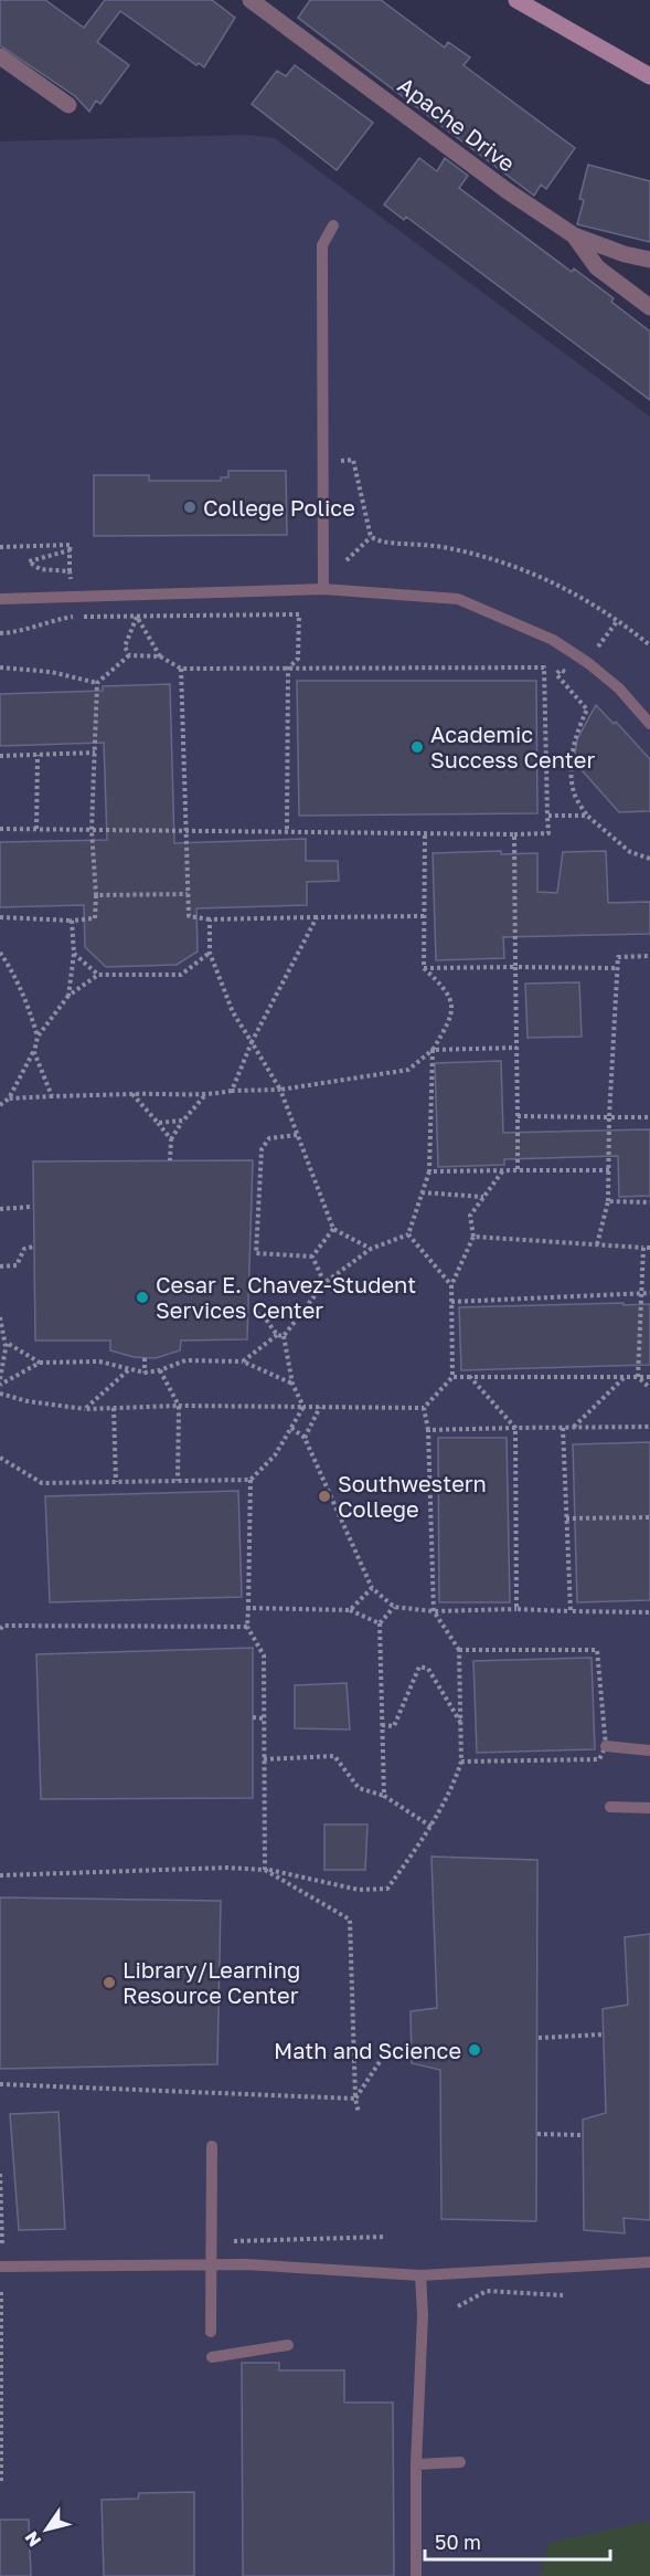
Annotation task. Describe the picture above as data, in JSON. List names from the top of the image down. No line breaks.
{"streets":{"street":["Apache Drive"]},"places":["College Police","Academic Success Center","Cesar E. Chavez-Student Services Center","Southwestern College","Library/Learning Resource Center","Math and Science"],"scale_bar":"50 m","north":"bottom left"}
